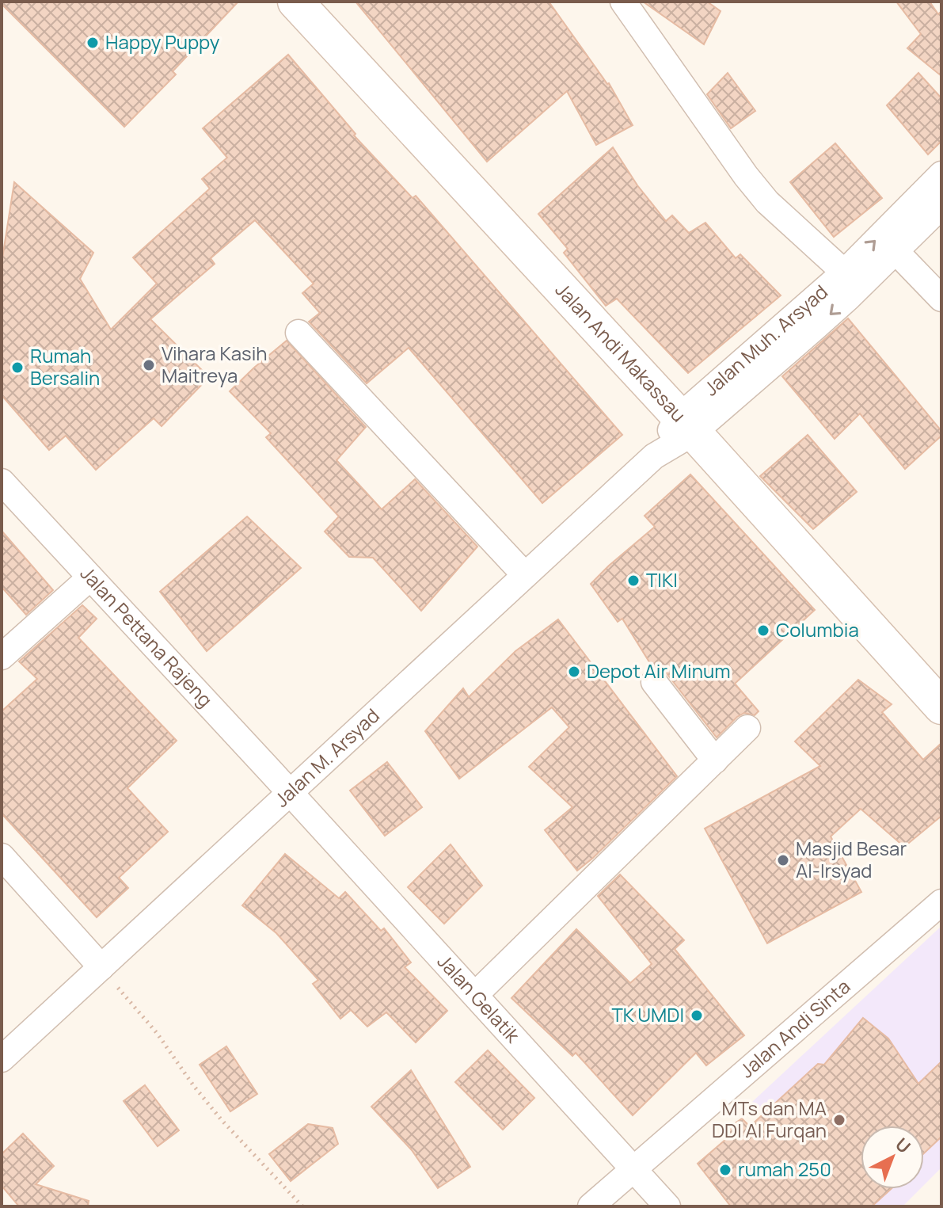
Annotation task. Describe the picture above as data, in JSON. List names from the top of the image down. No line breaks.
{"streets":{"street":["Jalan Muh. Arsyad","Jalan Andi Makassau","Jalan Pettana Rajeng","Jalan M. Arsyad","Jalan Gelatik","Jalan Andi Sinta"]},"crossings":[["Jalan Muh. Arsyad","Jalan Andi Makassau"],["Jalan Muh. Arsyad","Jalan M. Arsyad"],["Jalan Pettana Rajeng","Jalan M. Arsyad"],["Jalan Pettana Rajeng","Jalan Gelatik"],["Jalan M. Arsyad","Jalan Gelatik"],["Jalan Gelatik","Jalan Andi Sinta"]],"places":["Happy Puppy","Vihara Kasih Maitreya","Rumah Bersalin","TIKI","Columbia","Depot Air Minum","Masjid Besar Al-Irsyad","TK UMDI","MTs dan MA DDI Al Furqan","rumah 250"],"north":"top right"}
